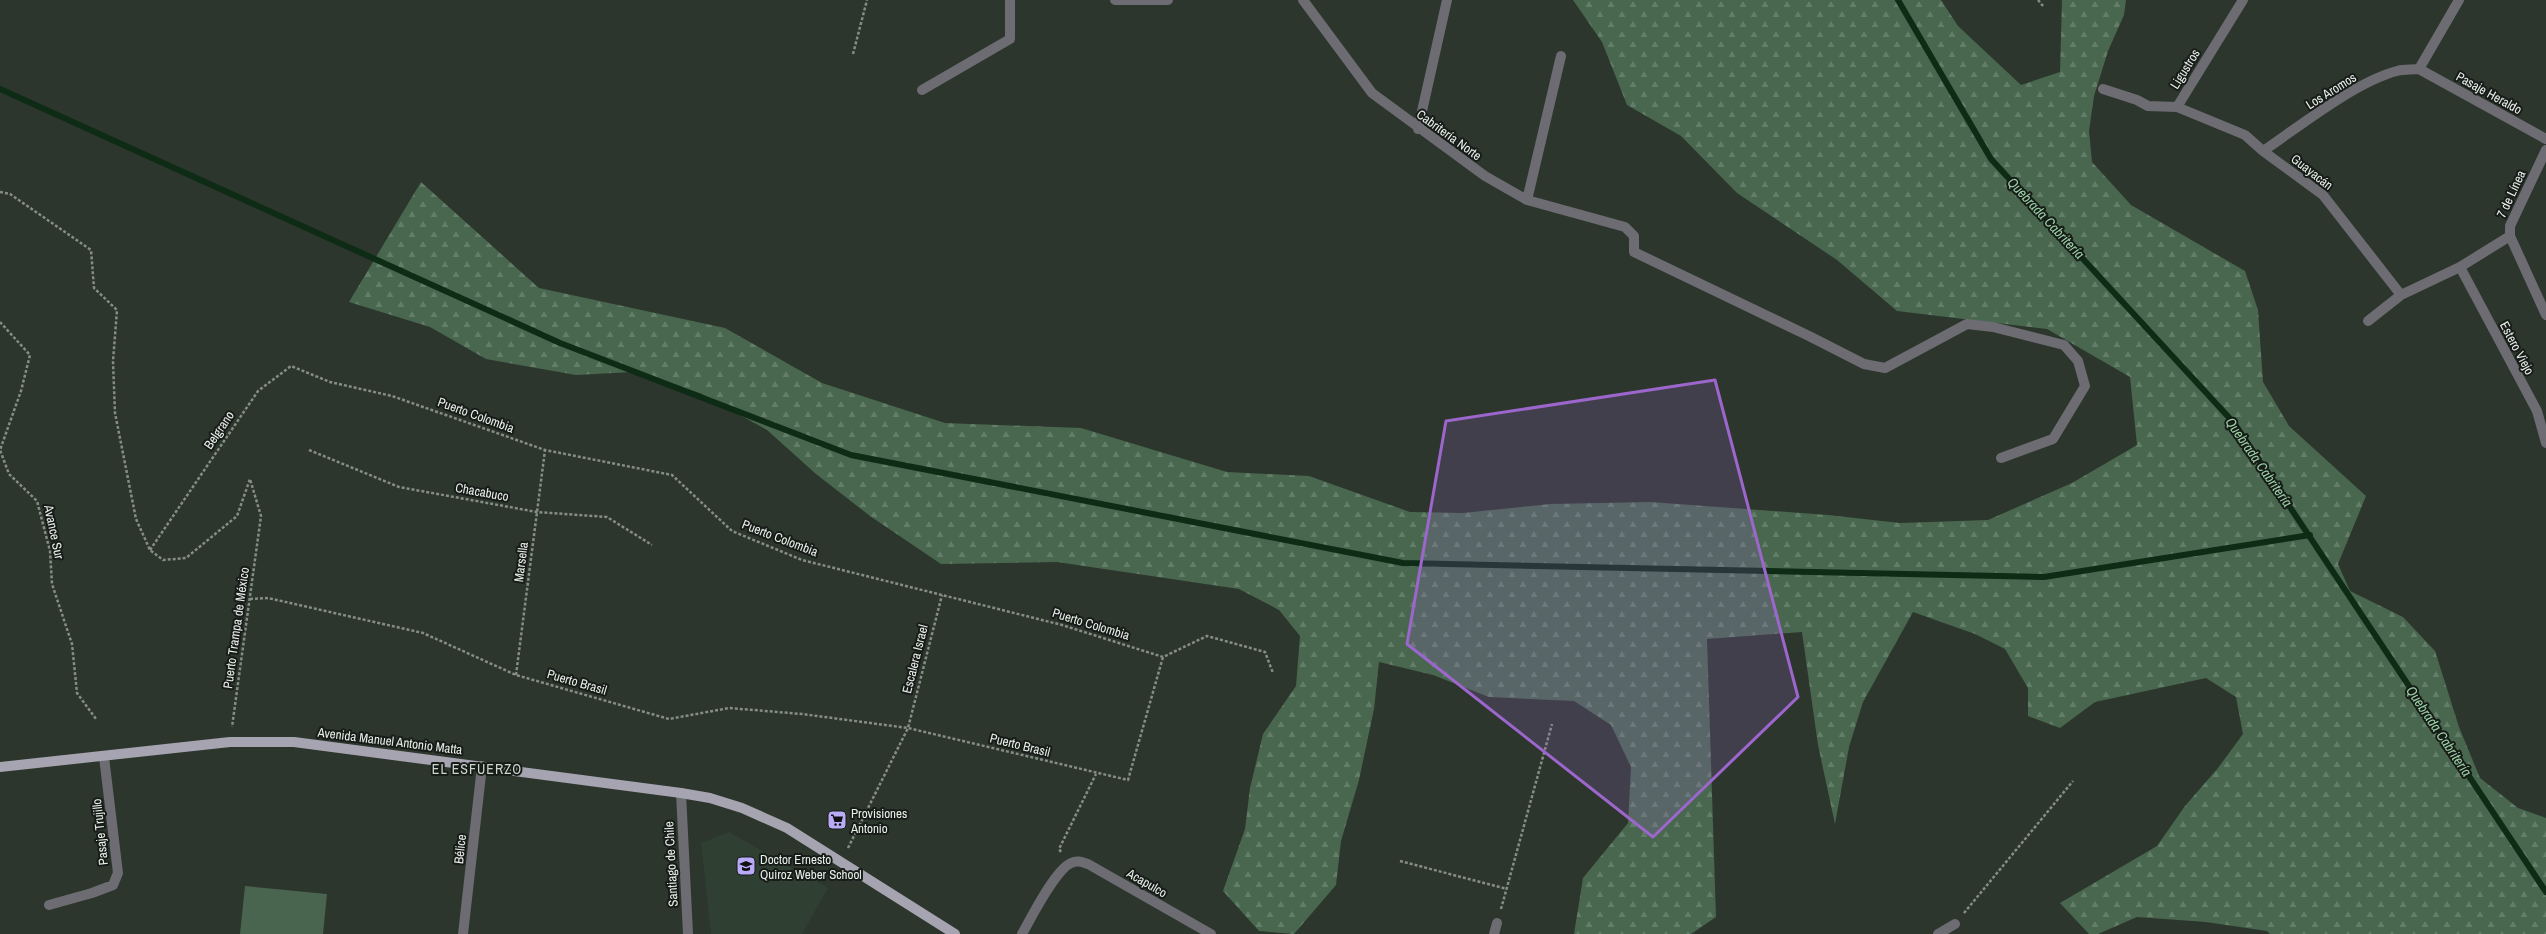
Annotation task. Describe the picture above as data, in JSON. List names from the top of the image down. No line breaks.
{"streets":{"main road":["Avenida Manuel Antonio Matta"],"street":["Ligustros","Los Aromos","Pasaje Heraldo","Cabritería Norte","Guayacán","7 de Línea","Estero Viejo","Pasaje Trujillo","Bélice","Santiago de Chile","Acapulco"],"path":["Puerto Colombia","Belgrano","Chacabuco","Avance Sur","Marsella","Puerto Trampa de México","Escalera Israel","Puerto Brasil"]},"crossings":[["Ligustros","Guayacán"],["Los Aromos","Pasaje Heraldo"],["Los Aromos","Guayacán"],["Puerto Colombia","Belgrano"],["Puerto Colombia","Marsella"],["Puerto Colombia","Escalera Israel"],["Puerto Colombia","Puerto Brasil"],["Belgrano","Puerto Trampa de México"],["Chacabuco","Marsella"],["Marsella","Puerto Brasil"],["Puerto Trampa de México","Puerto Brasil"],["Puerto Trampa de México","Avenida Manuel Antonio Matta"],["Escalera Israel","Puerto Brasil"],["Avenida Manuel Antonio Matta","Pasaje Trujillo"],["Avenida Manuel Antonio Matta","Bélice"],["Avenida Manuel Antonio Matta","Santiago de Chile"]],"districts":["EL ESFUERZO"],"water":["Quebrada Cabritería"],"places":{"supermarket":["Provisiones Antonio"],"school or university":["Doctor Ernesto Quiroz Weber School"]}}
